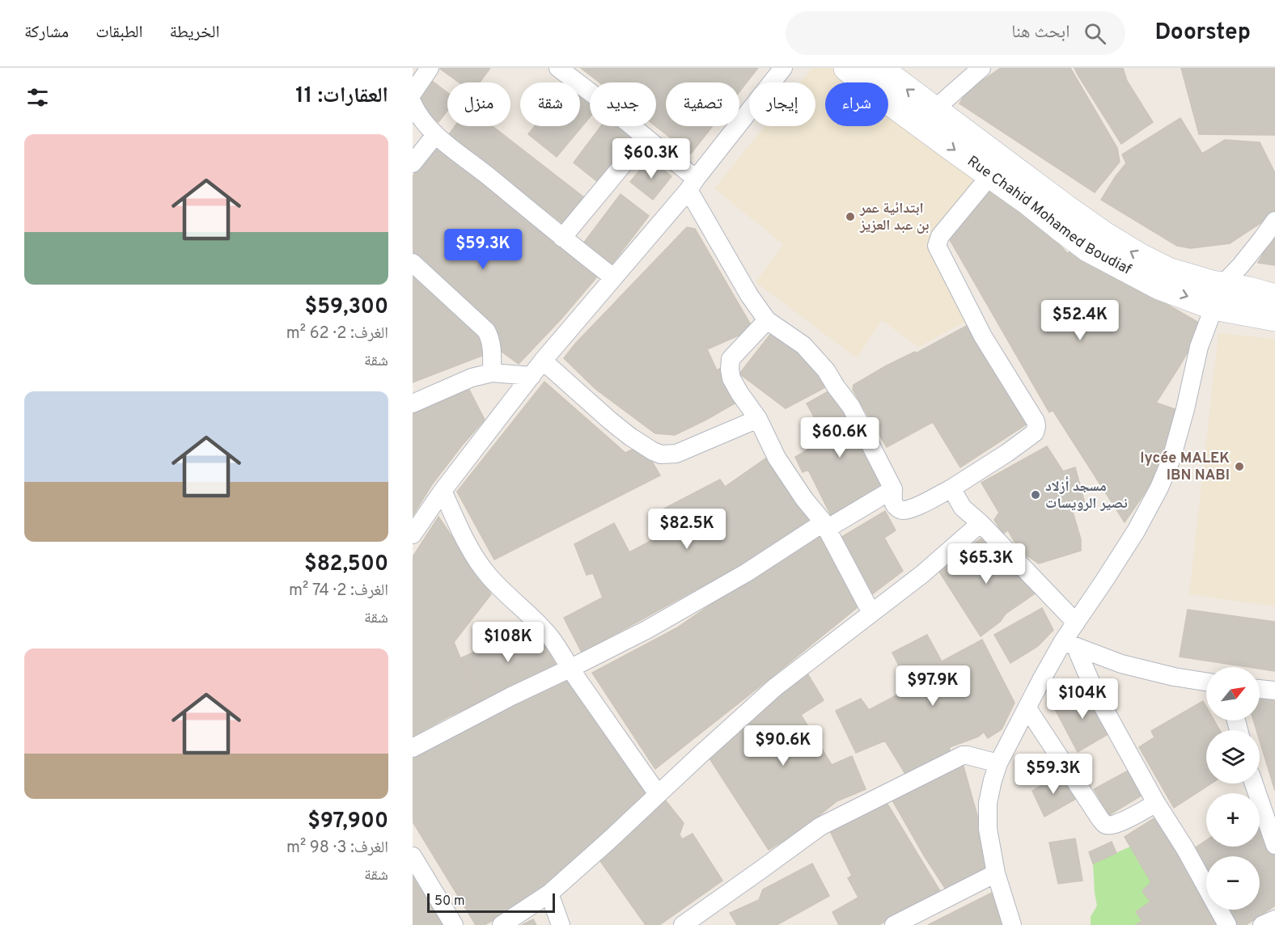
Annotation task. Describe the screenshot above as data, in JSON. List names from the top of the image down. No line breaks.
{"streets":{"main road":["Rue Chahid Mohamed Boudiaf"]},"places":["ابتدائية عمر بن عبد العزيز","lycée MALEK IBN NABI","مسجد أزلاد نصير الرويسات"],"scale_bar":"50 m","north":"top right","page":{"header":"Doorstep","search":"ابحث هنا","nav":["الخريطة","الطبقات","مشاركة"],"heading":"العقارات: 11","chip":["شراء","إيجار","تصفية","جديد","شقة","منزل"],"list":[{"name":"$59,300","note":"الغرف: 2 · 62 m² · شقة"},{"name":"$82,500","note":"الغرف: 2 · 74 m² · شقة"},{"name":"$97,900","note":"الغرف: 3 · 98 m² · شقة"}],"price":["$60.3K","$59.3K","$52.4K","$60.6K","$82.5K","$65.3K","$108K","$97.9K","$104K","$90.6K","$59.3K"],"map_buttons":["+","−"],"scale":"50 m"}}
